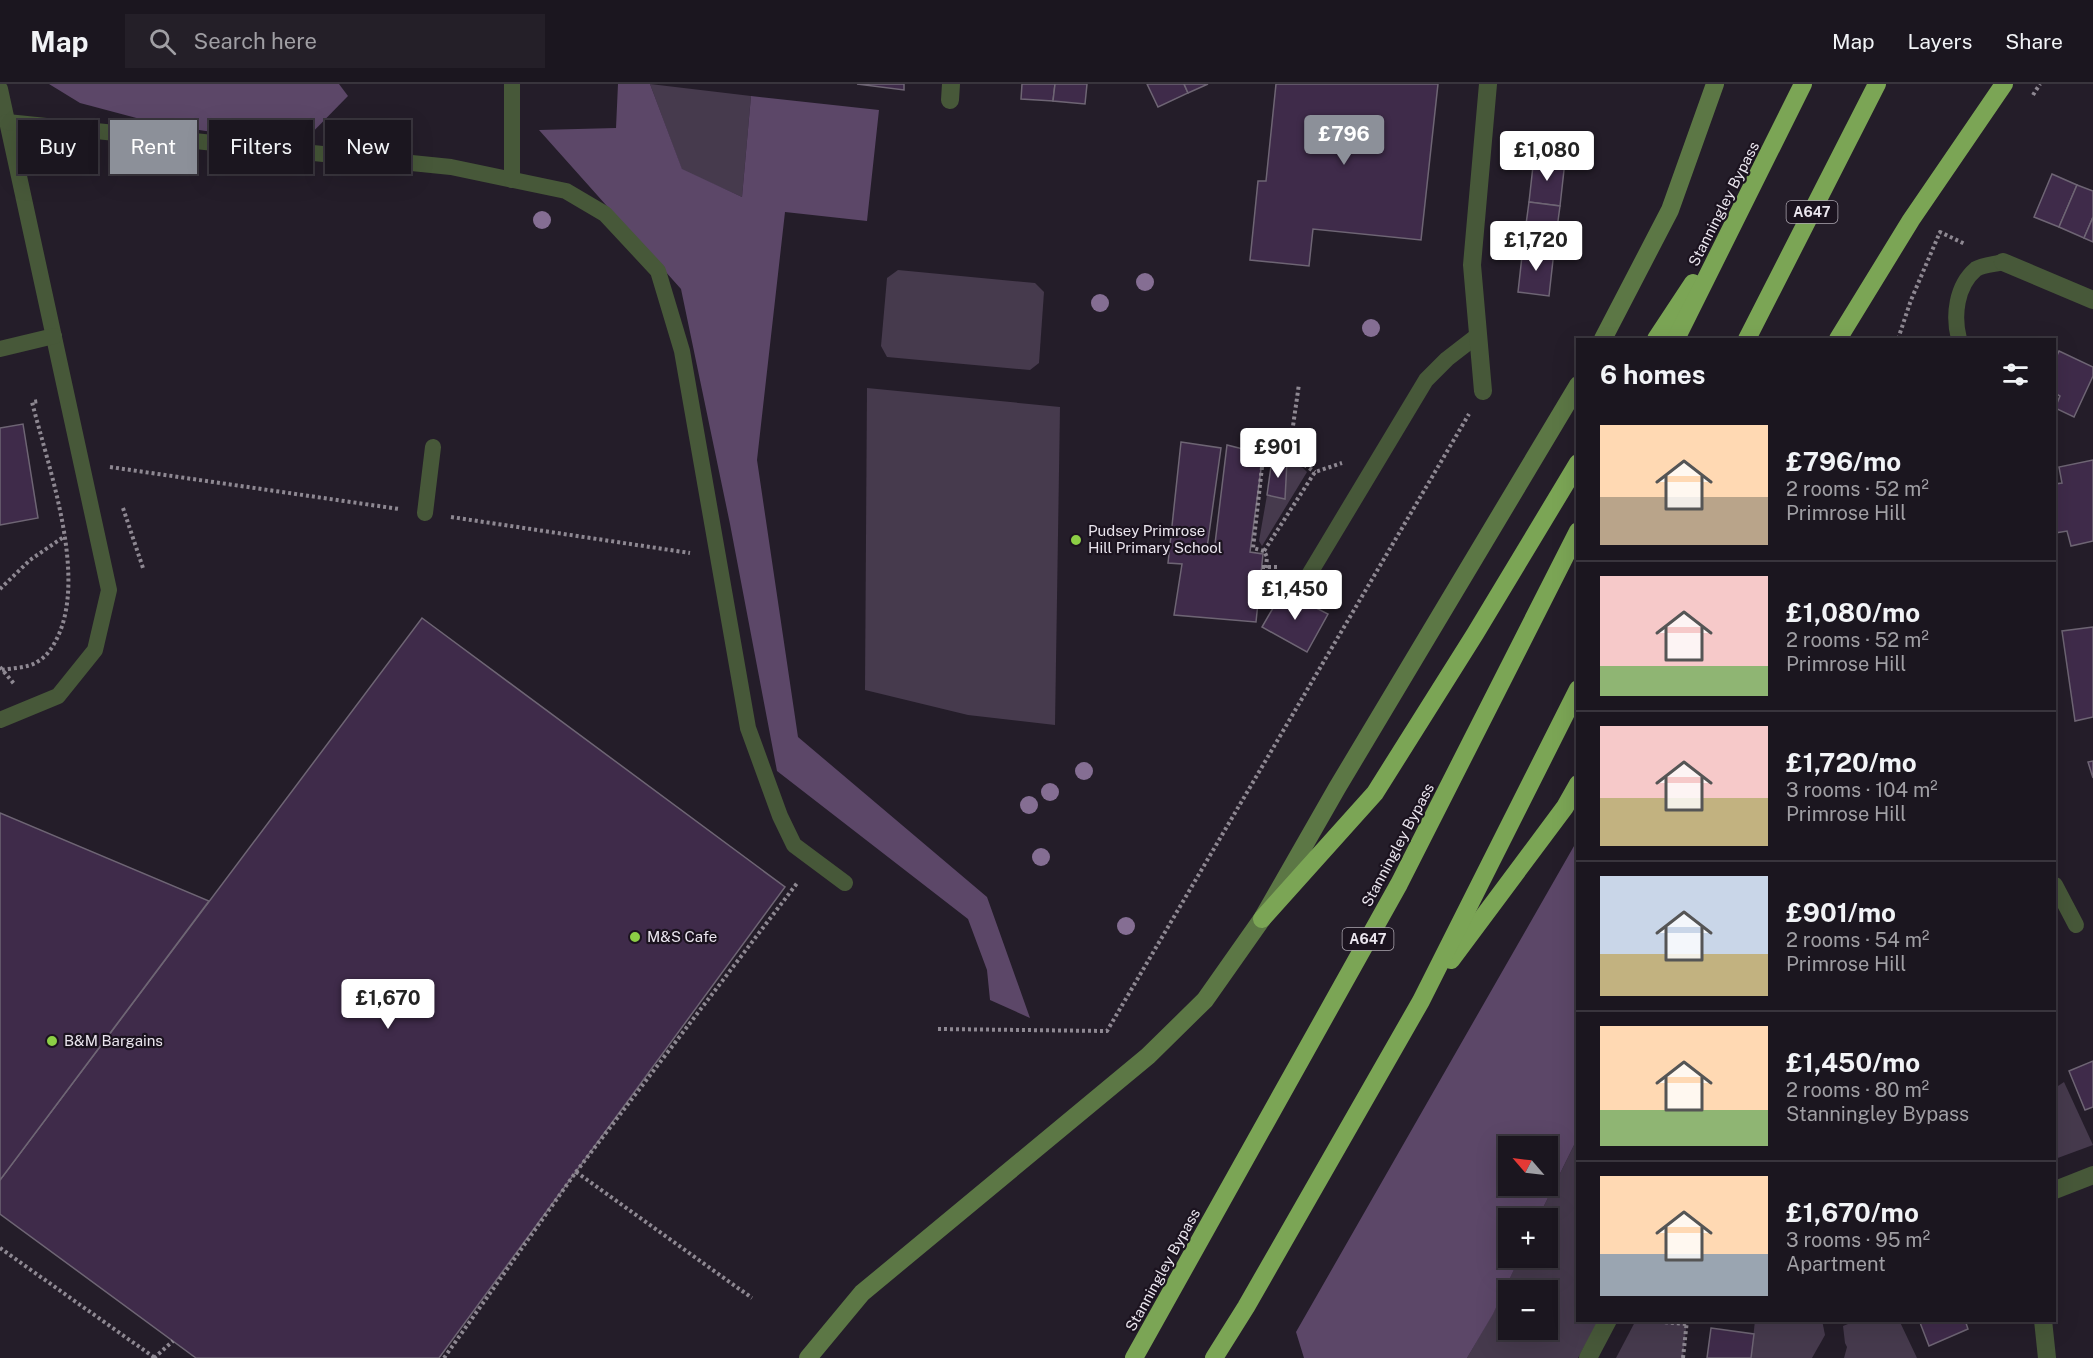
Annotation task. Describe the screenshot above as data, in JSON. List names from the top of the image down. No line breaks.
{"streets":{"highway":["Stanningley Bypass","A647"]},"places":["Pudsey Primrose Hill Primary School","M&S Cafe","B&M Bargains"],"north":"top left","page":{"header":"Map","search":"Search here","nav":["Map","Layers","Share"],"price":["£796","£1,080","£1,720","£901","£1,450","£1,670"],"chip":["Buy","Rent","Filters","New"],"heading":"6 homes","list":[{"name":"£796/mo","note":"2 rooms · 52 m² · Primrose Hill"},{"name":"£1,080/mo","note":"2 rooms · 52 m² · Primrose Hill"},{"name":"£1,720/mo","note":"3 rooms · 104 m² · Primrose Hill"},{"name":"£901/mo","note":"2 rooms · 54 m² · Primrose Hill"},{"name":"£1,450/mo","note":"2 rooms · 80 m² · Stanningley Bypass"},{"name":"£1,670/mo","note":"3 rooms · 95 m² · Apartment"}],"map_buttons":["+","−"]}}
